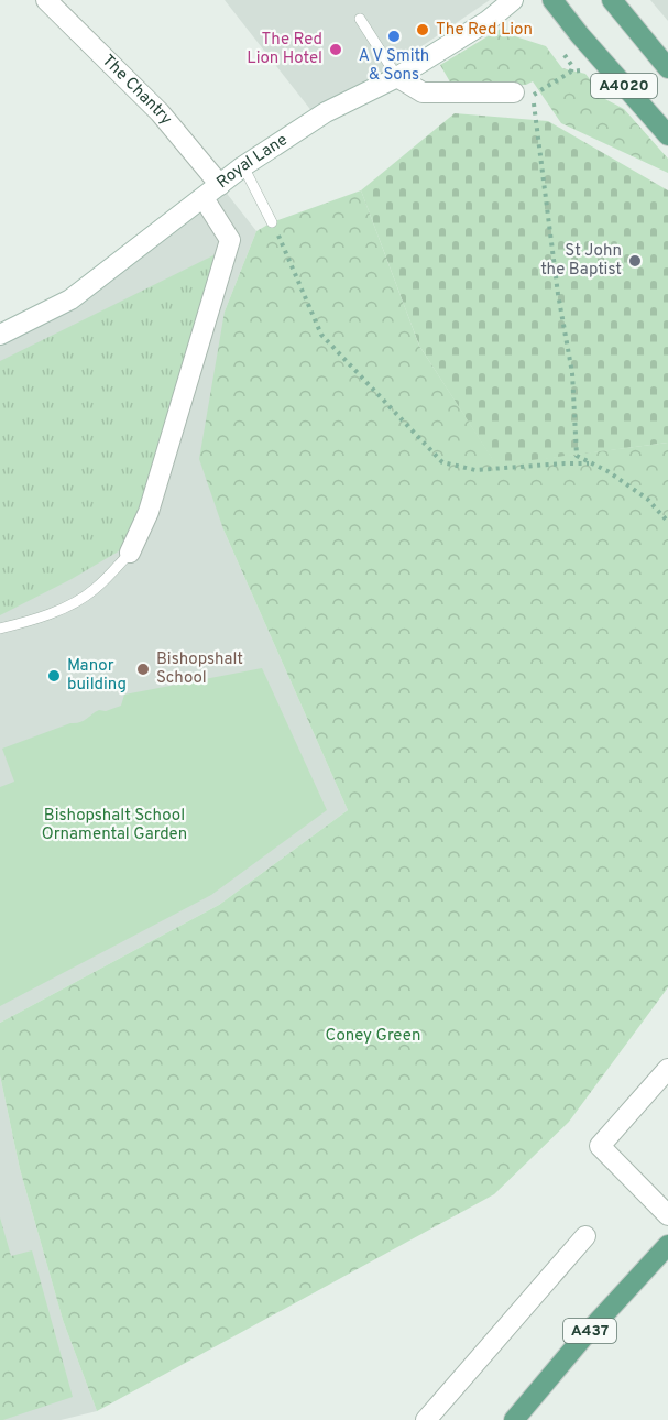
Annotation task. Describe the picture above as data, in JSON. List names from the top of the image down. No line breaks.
{"streets":{"main road":["A4020","A437"],"street":["The Chantry","Royal Lane"]},"crossings":[["The Chantry","Royal Lane"]],"parks":["Bishopshalt School Ornamental Garden","Coney Green"],"places":["The Red Lion","A V Smith & Sons","The Red Lion Hotel","St John the Baptist","Bishopshalt School","Manor building"]}
